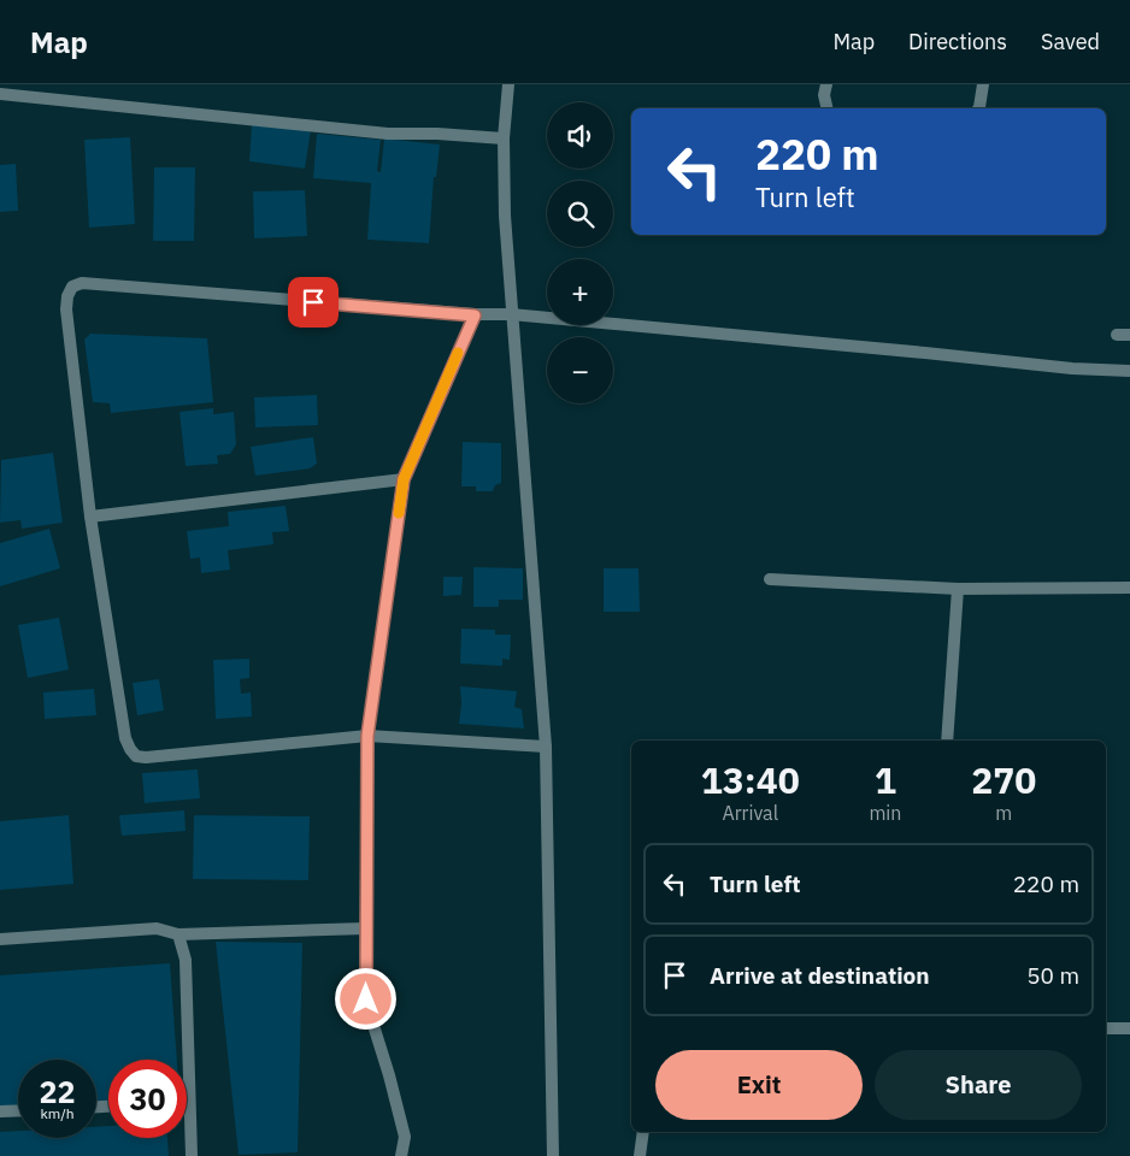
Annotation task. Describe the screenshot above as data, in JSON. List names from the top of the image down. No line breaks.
{"page":{"header":"Map","nav":["Map","Directions","Saved"],"map_buttons":["+","−"],"turn":["220 m","Turn left"],"eta":["13:40","Arrival","1","min","270","m"],"list":[{"name":"Turn left","value":"220 m"},{"name":"Arrive at destination","value":"50 m"}],"buttons":["Exit","Share"],"speed":"22 km/h","limit":"30"}}
